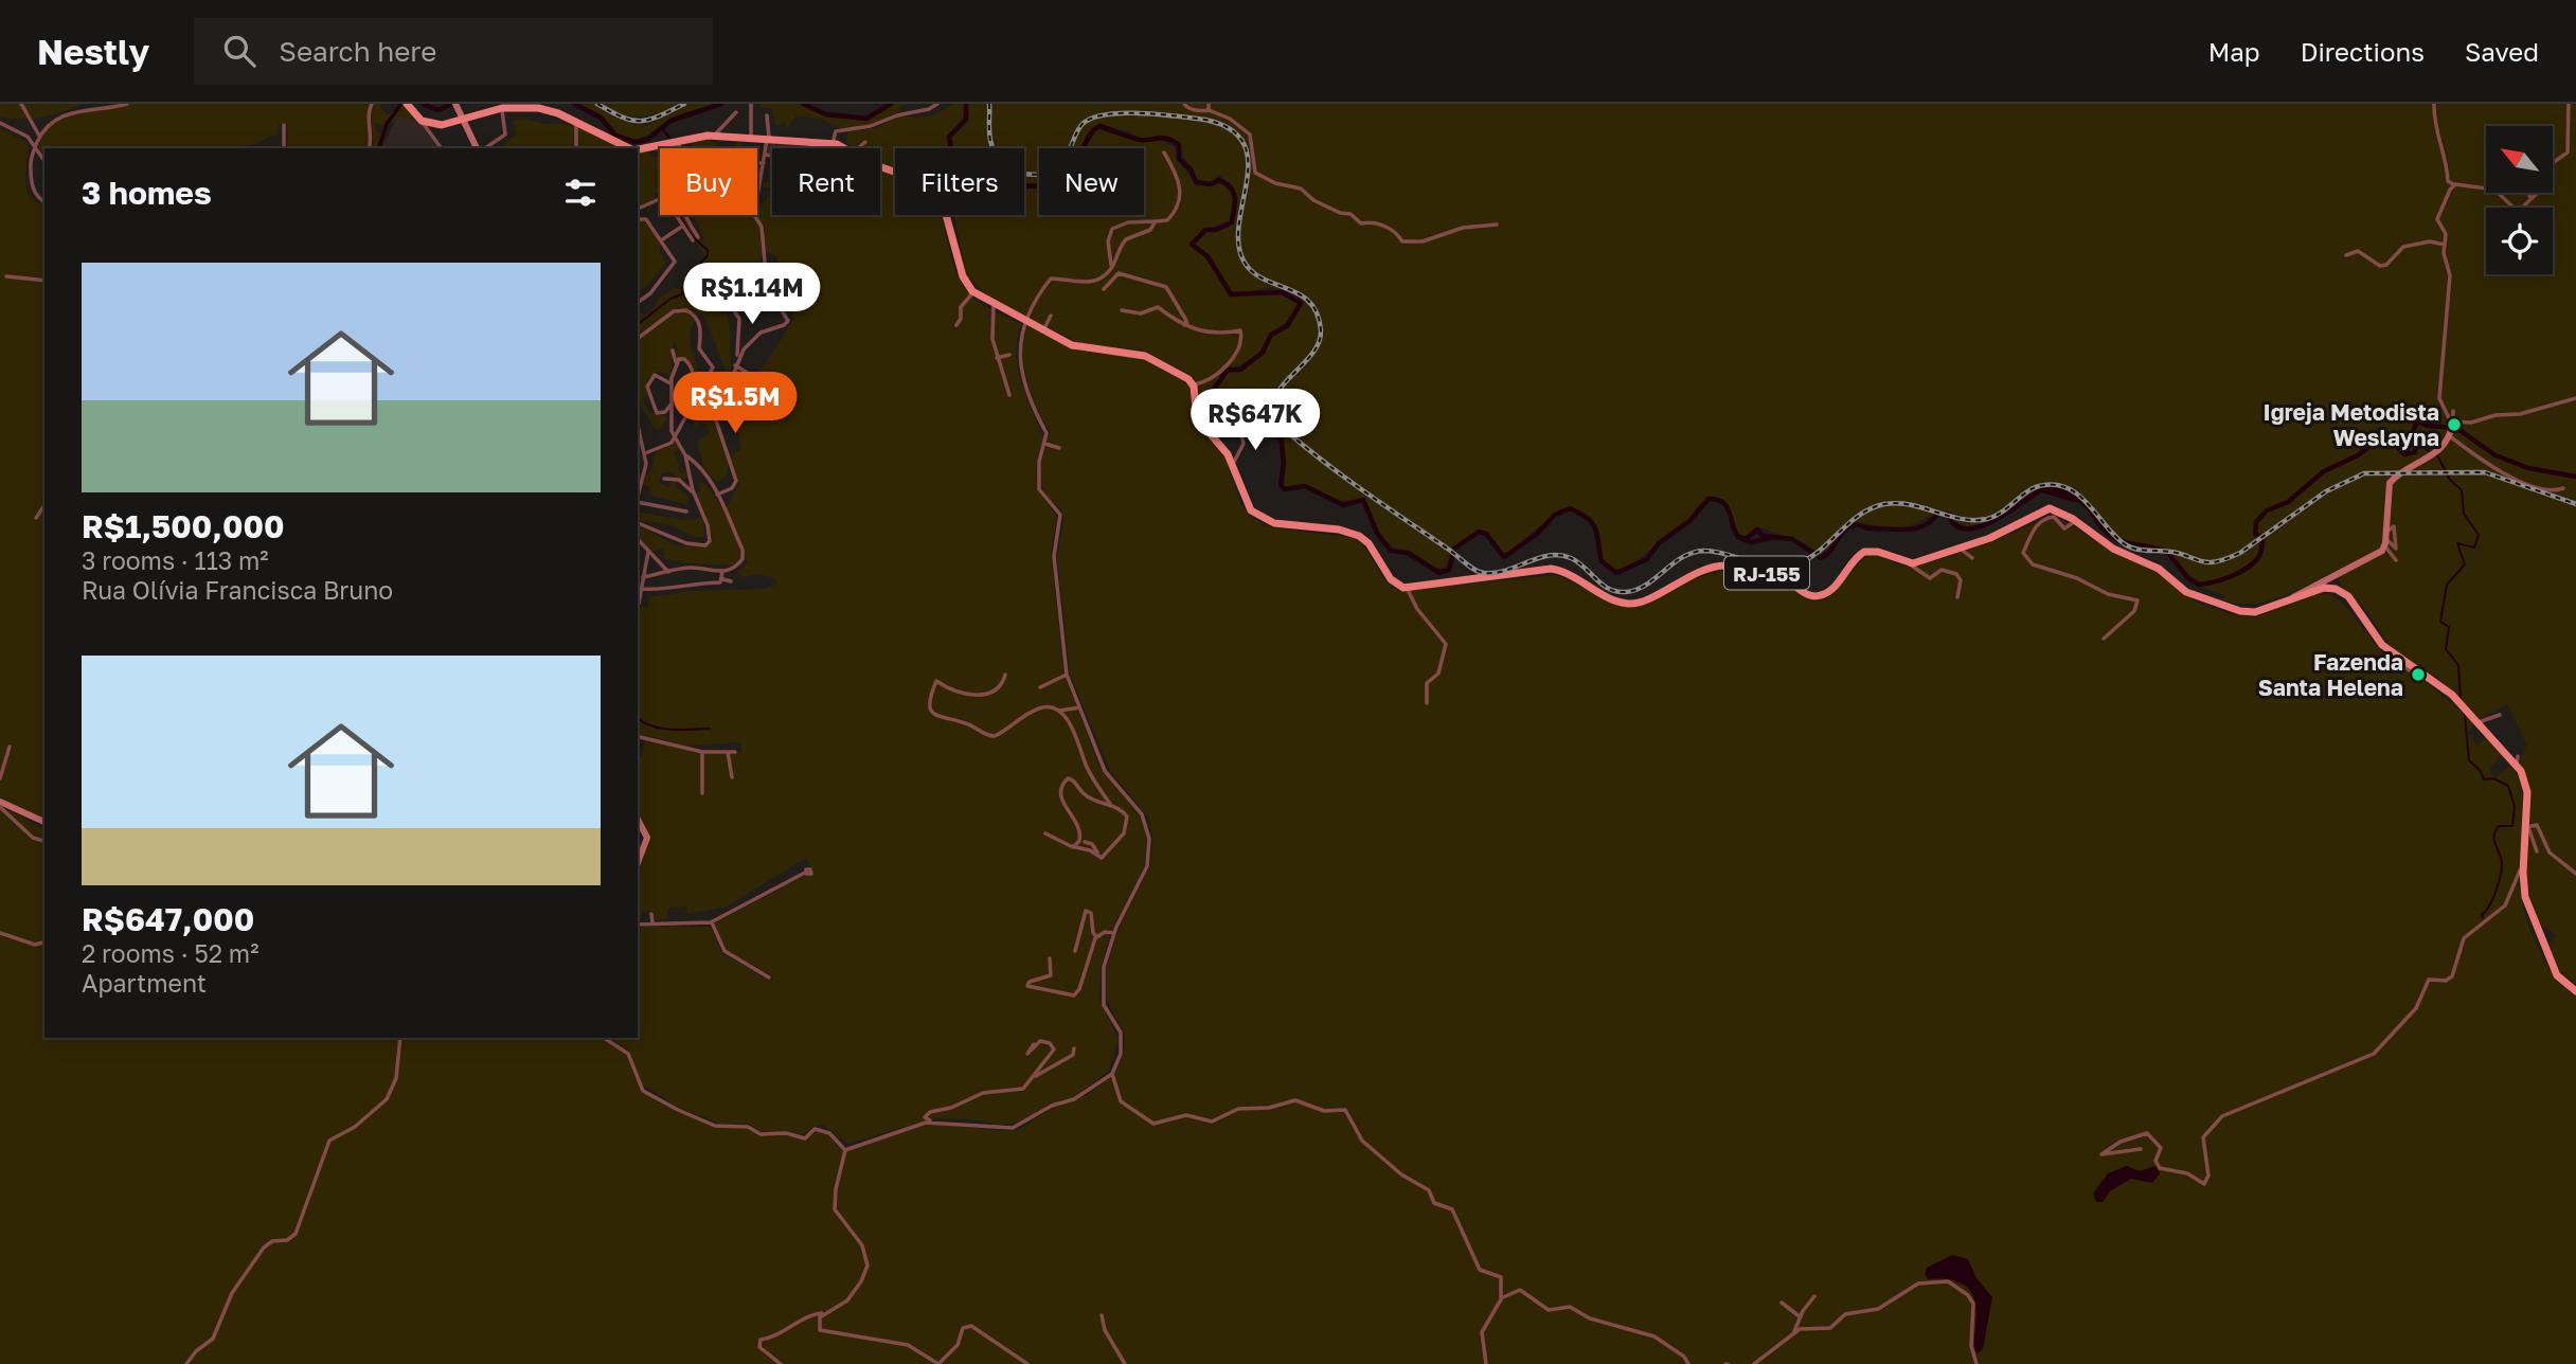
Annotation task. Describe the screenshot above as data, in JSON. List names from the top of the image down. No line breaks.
{"streets":{"main road":["RJ-155"]},"places":["Igreja Metodista Weslayna","Fazenda Santa Helena"],"north":"top left","page":{"header":"Nestly","search":"Search here","nav":["Map","Directions","Saved"],"chip":["Buy","Rent","Filters","New"],"heading":"3 homes","list":[{"name":"R$1,500,000","note":"3 rooms · 113 m² · Rua Olívia Francisca Bruno"},{"name":"R$647,000","note":"2 rooms · 52 m² · Apartment"}],"price":["R$1.14M","R$1.5M","R$647K"]}}
